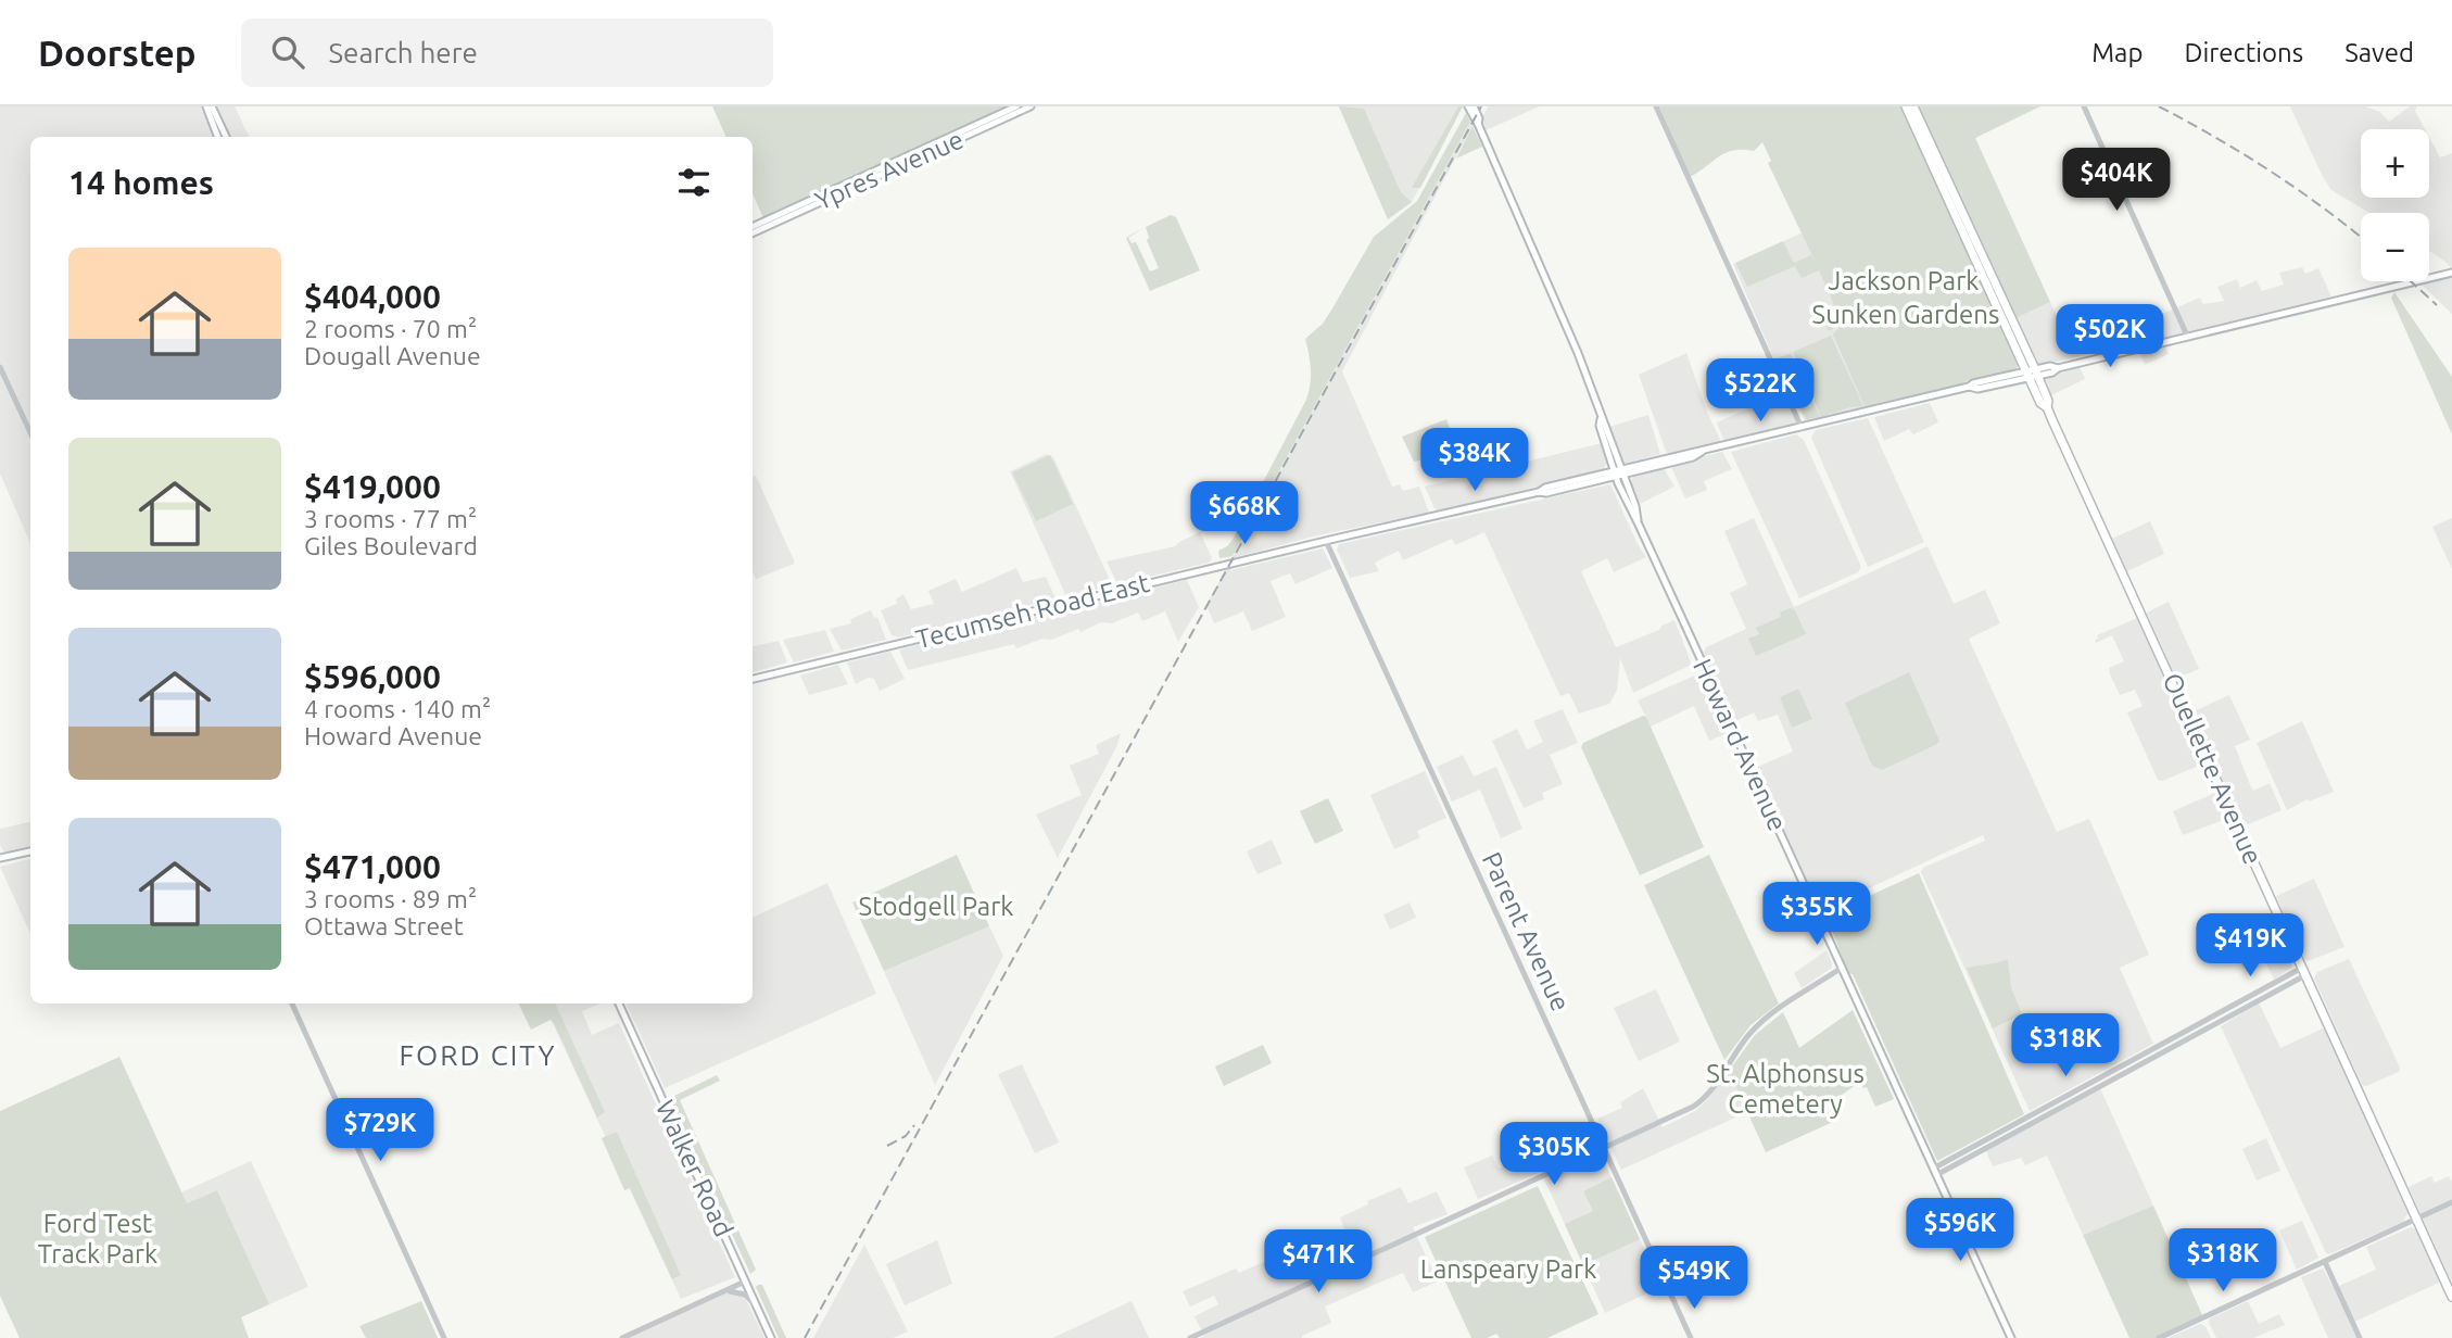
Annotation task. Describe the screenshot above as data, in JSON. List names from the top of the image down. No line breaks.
{"streets":{"main road":["Ypres Avenue","Tecumseh Road East","Howard Avenue","Ouellette Avenue","Walker Road"],"street":["Parent Avenue"]},"crossings":[["Tecumseh Road East","Howard Avenue"],["Tecumseh Road East","Ouellette Avenue"],["Tecumseh Road East","Parent Avenue"]],"districts":["FORD CITY"],"parks":["Jackson Park","Sunken Gardens","Stodgell Park","St. Alphonsus Cemetery","Ford Test Track Park","Lanspeary Park"],"page":{"header":"Doorstep","search":"Search here","nav":["Map","Directions","Saved"],"map_buttons":["+","−"],"heading":"14 homes","price":["$404K","$502K","$522K","$384K","$668K","$355K","$419K","$318K","$729K","$305K","$596K","$318K","$471K","$549K"],"list":[{"name":"$404,000","note":"2 rooms · 70 m² · Dougall Avenue"},{"name":"$419,000","note":"3 rooms · 77 m² · Giles Boulevard"},{"name":"$596,000","note":"4 rooms · 140 m² · Howard Avenue"},{"name":"$471,000","note":"3 rooms · 89 m² · Ottawa Street"}]}}
